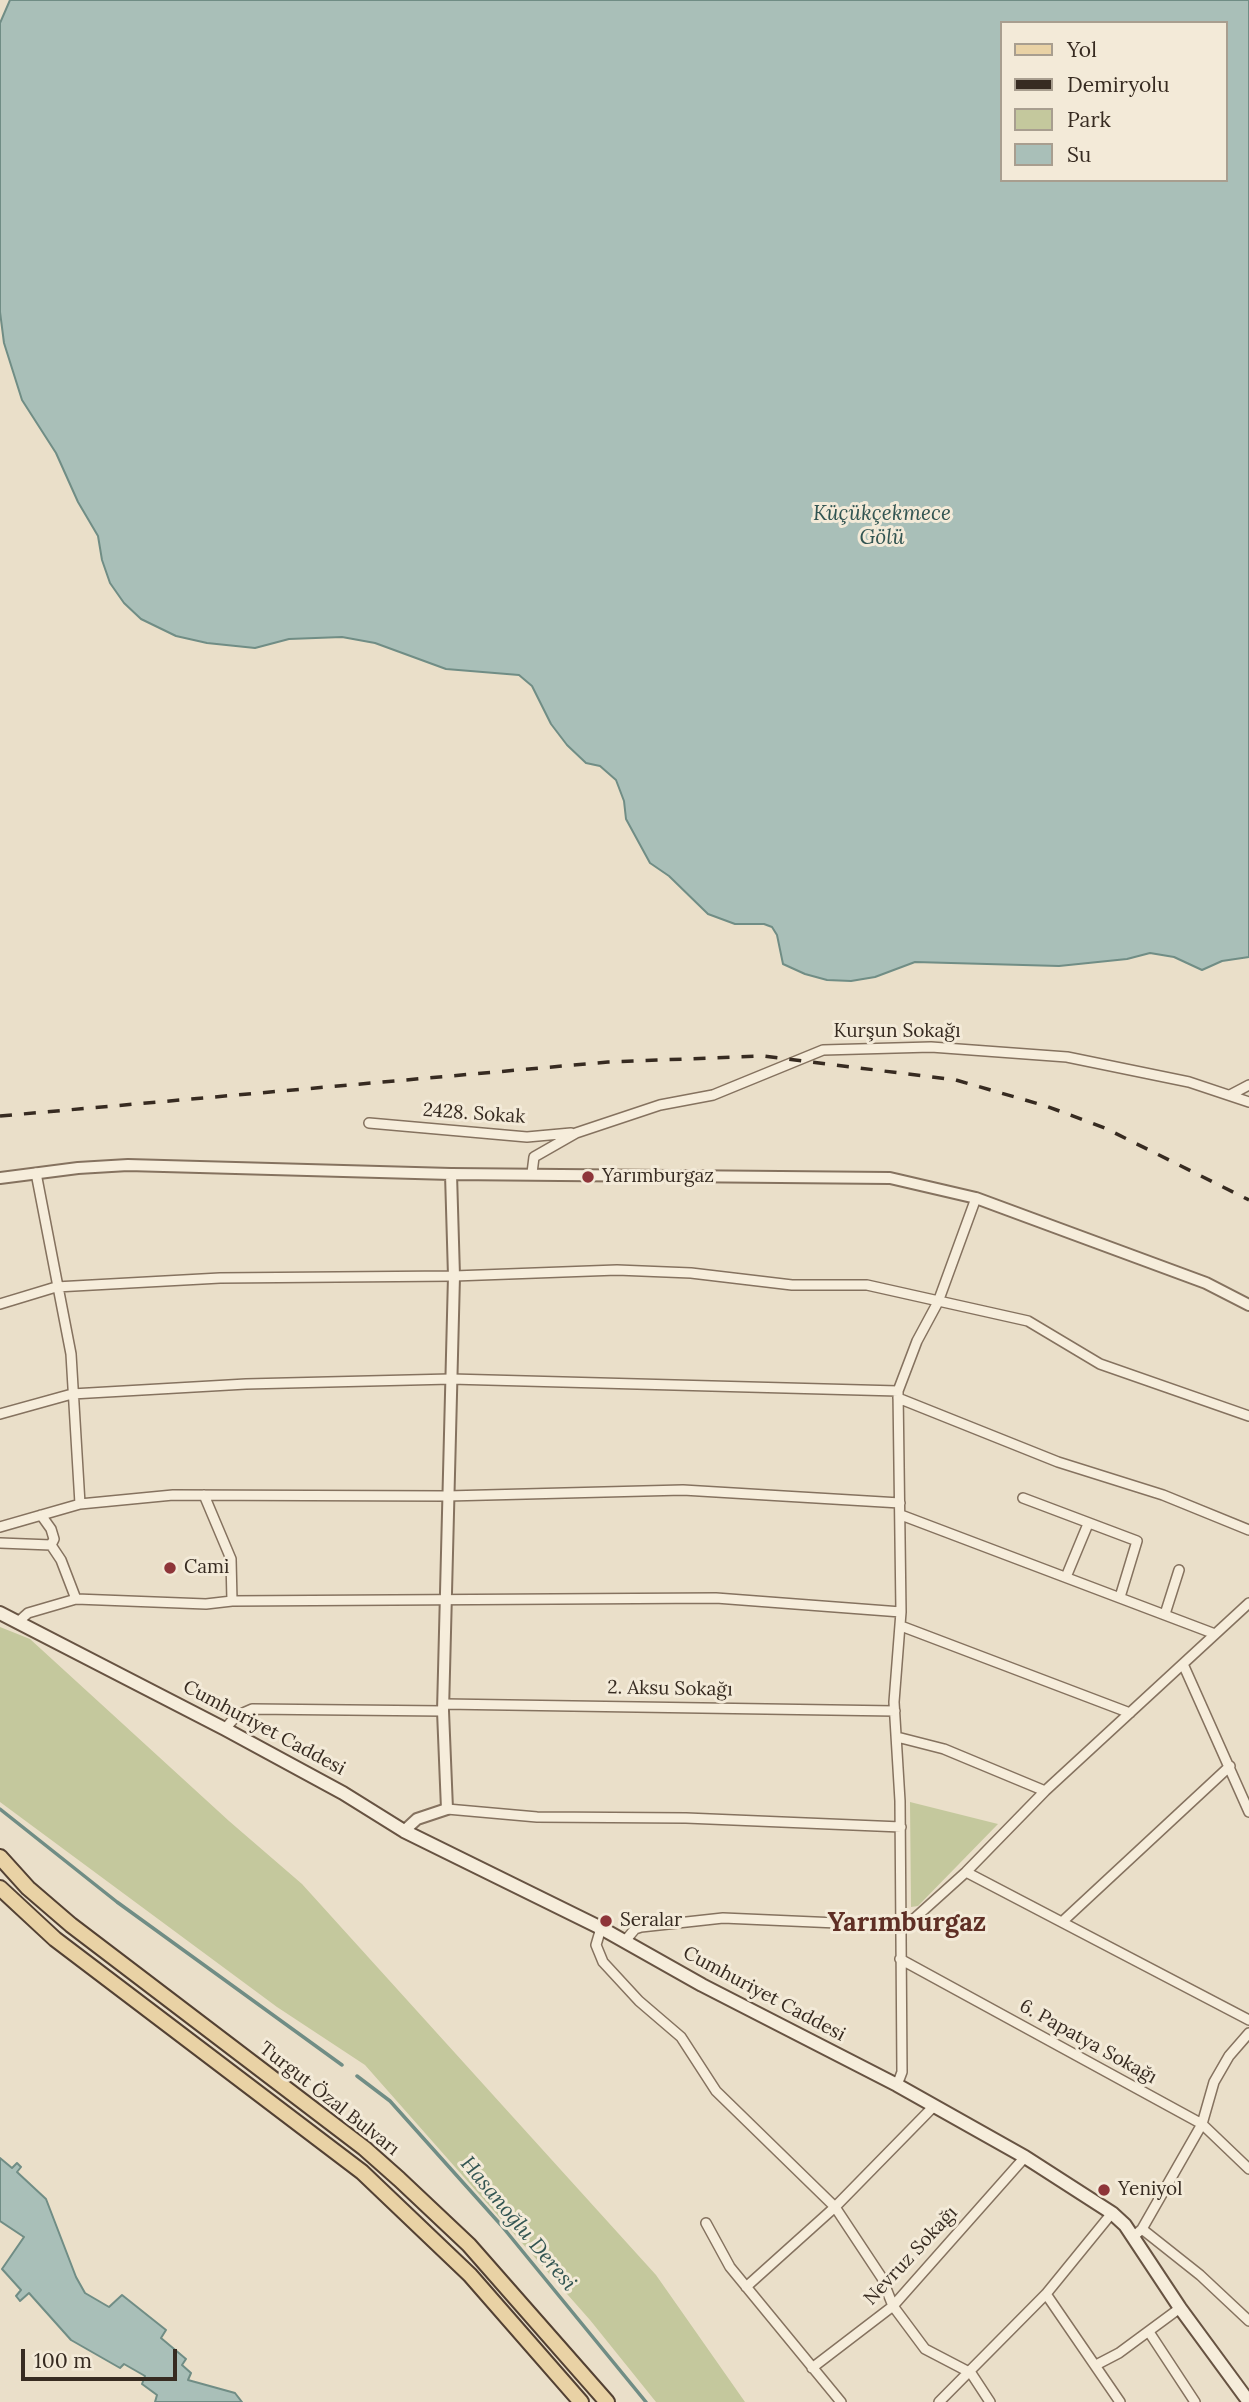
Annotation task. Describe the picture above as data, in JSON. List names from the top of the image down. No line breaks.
{"streets":{"main road":["Cumhuriyet Caddesi","Turgut Özal Bulvarı"],"street":["Kurşun Sokağı","2428. Sokak","2. Aksu Sokağı","6. Papatya Sokağı","Nevruz Sokağı"]},"crossings":[["Kurşun Sokağı","2428. Sokak"],["2. Aksu Sokağı","Cumhuriyet Caddesi"],["Cumhuriyet Caddesi","Nevruz Sokağı"]],"districts":["Yarımburgaz"],"water":["Küçükçekmece Gölü","Hasanoğlu Deresi"],"places":["Yarımburgaz","Cami","Seralar","Yeniyol"],"legend":["Yol","Demiryolu","Park","Su"],"scale_bar":"100 m"}
